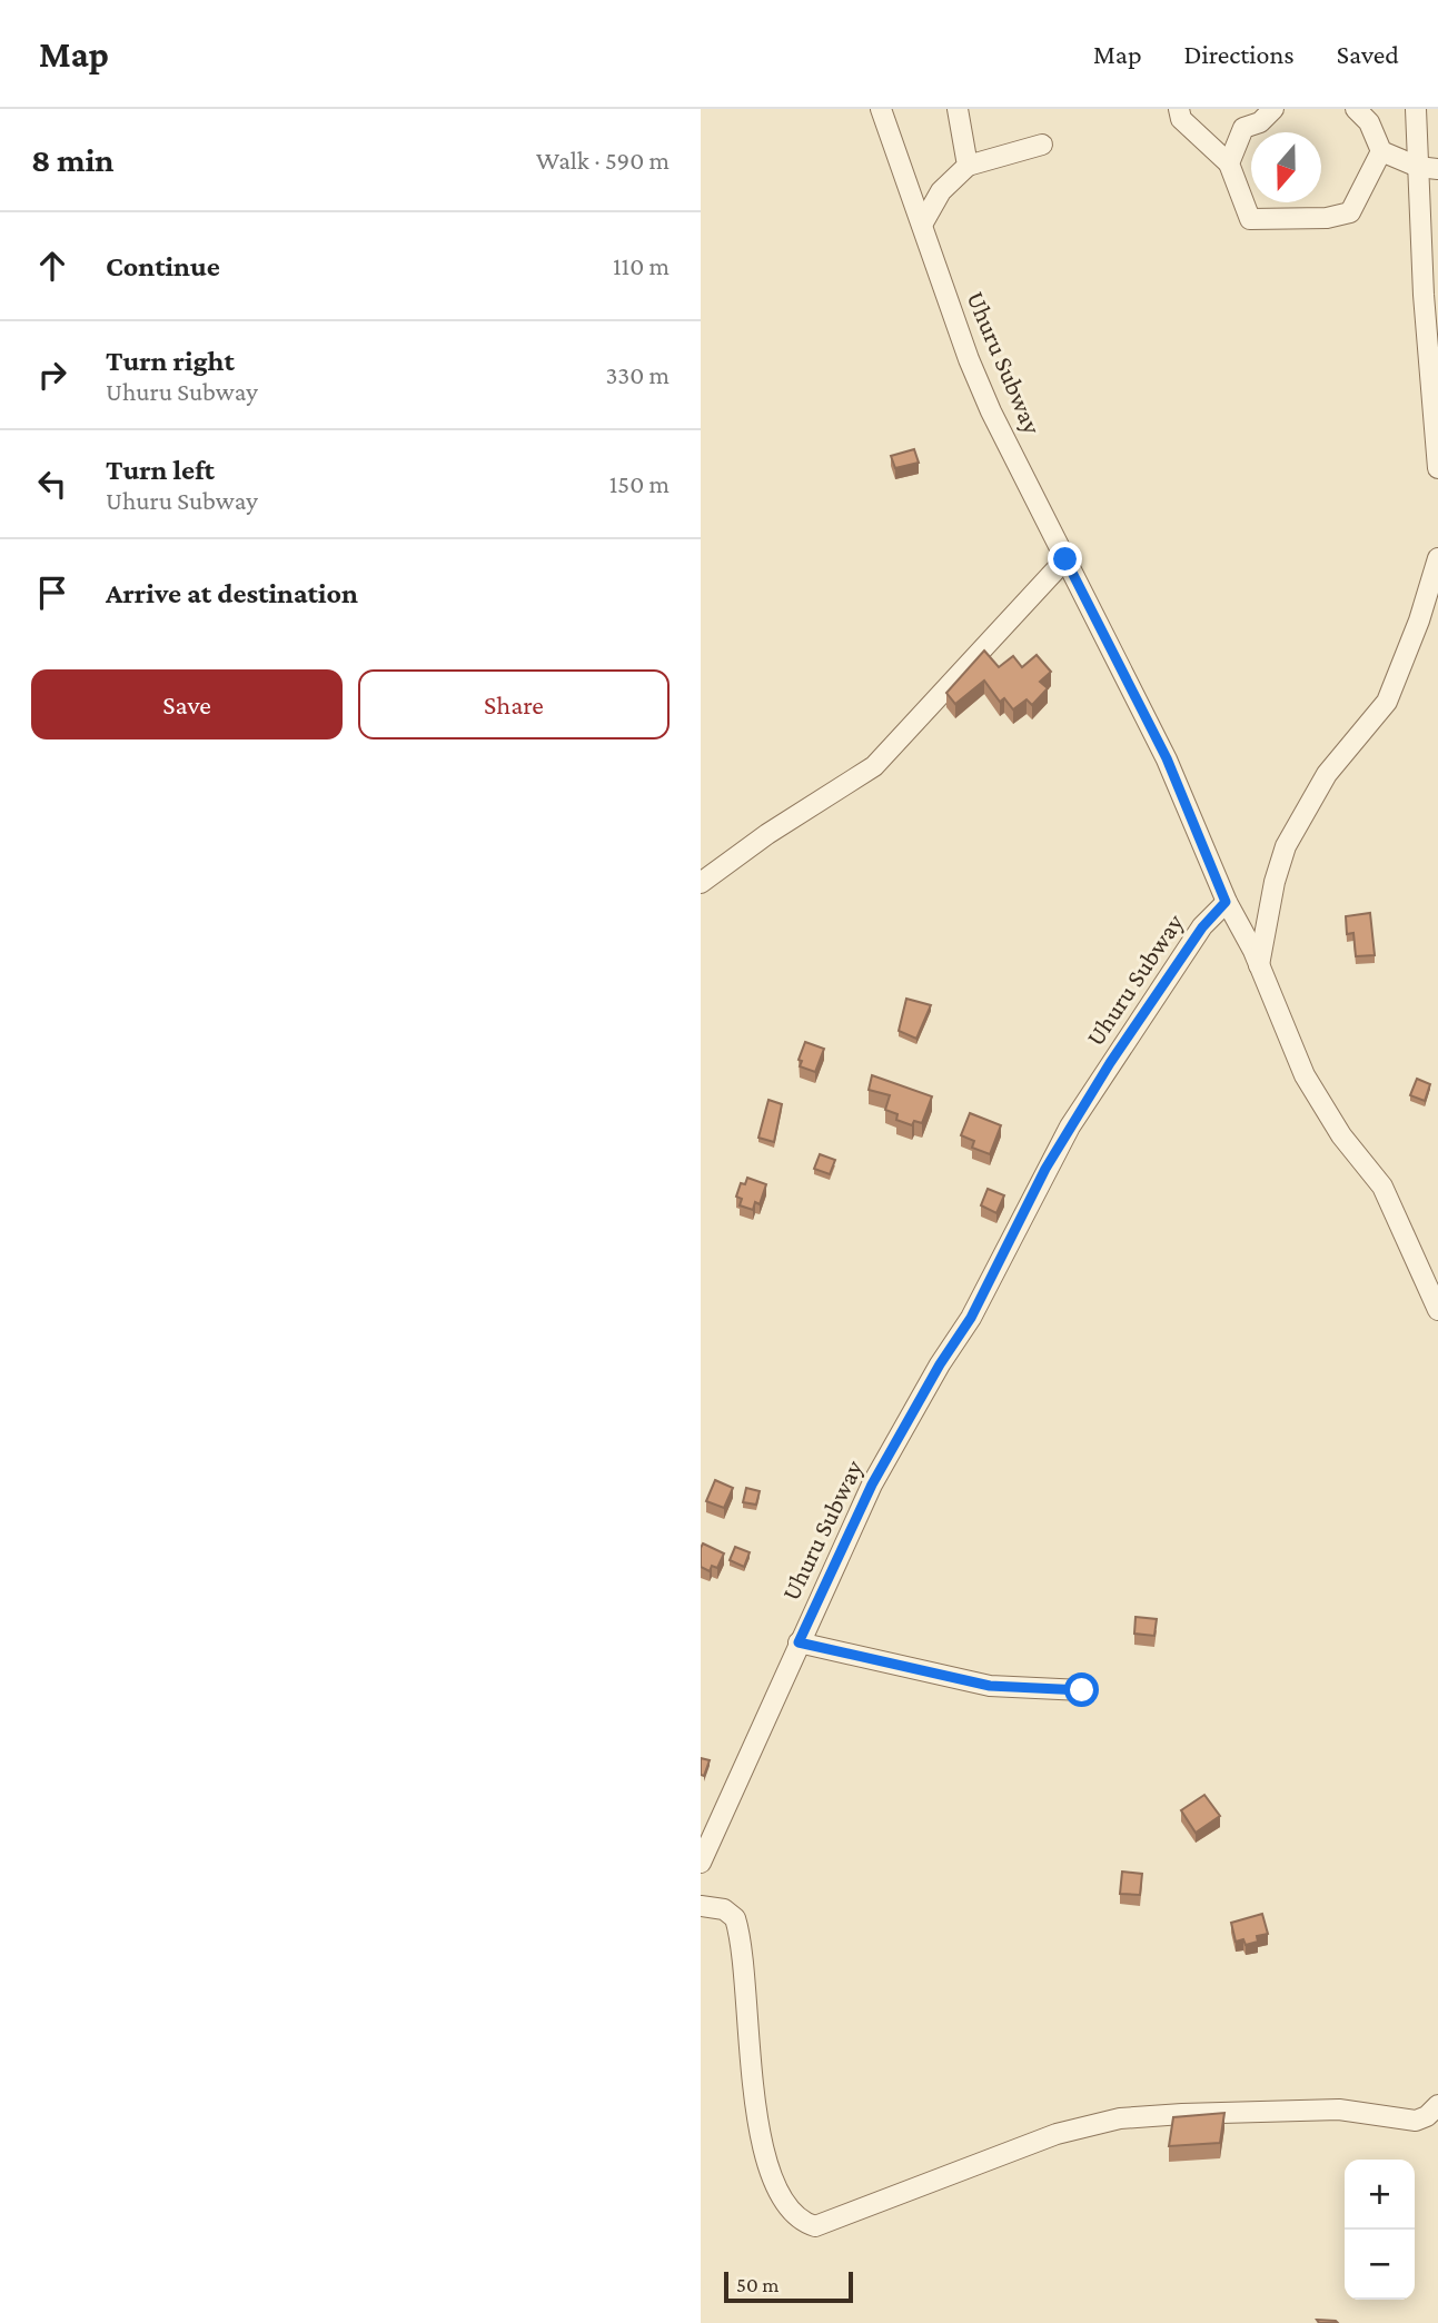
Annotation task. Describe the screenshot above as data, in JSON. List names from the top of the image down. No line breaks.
{"streets":{"street":["Uhuru Subway"]},"scale_bar":"50 m","north":"bottom","page":{"header":"Map","nav":["Map","Directions","Saved"],"heading":["8 min","Walk · 590 m"],"list":[["Continue","110 m"],["Turn right","Uhuru Subway","330 m"],["Turn left","Uhuru Subway","150 m"],"Arrive at destination"],"buttons":["Save","Share"],"map_buttons":["+","−"],"scale":"50 m"}}
